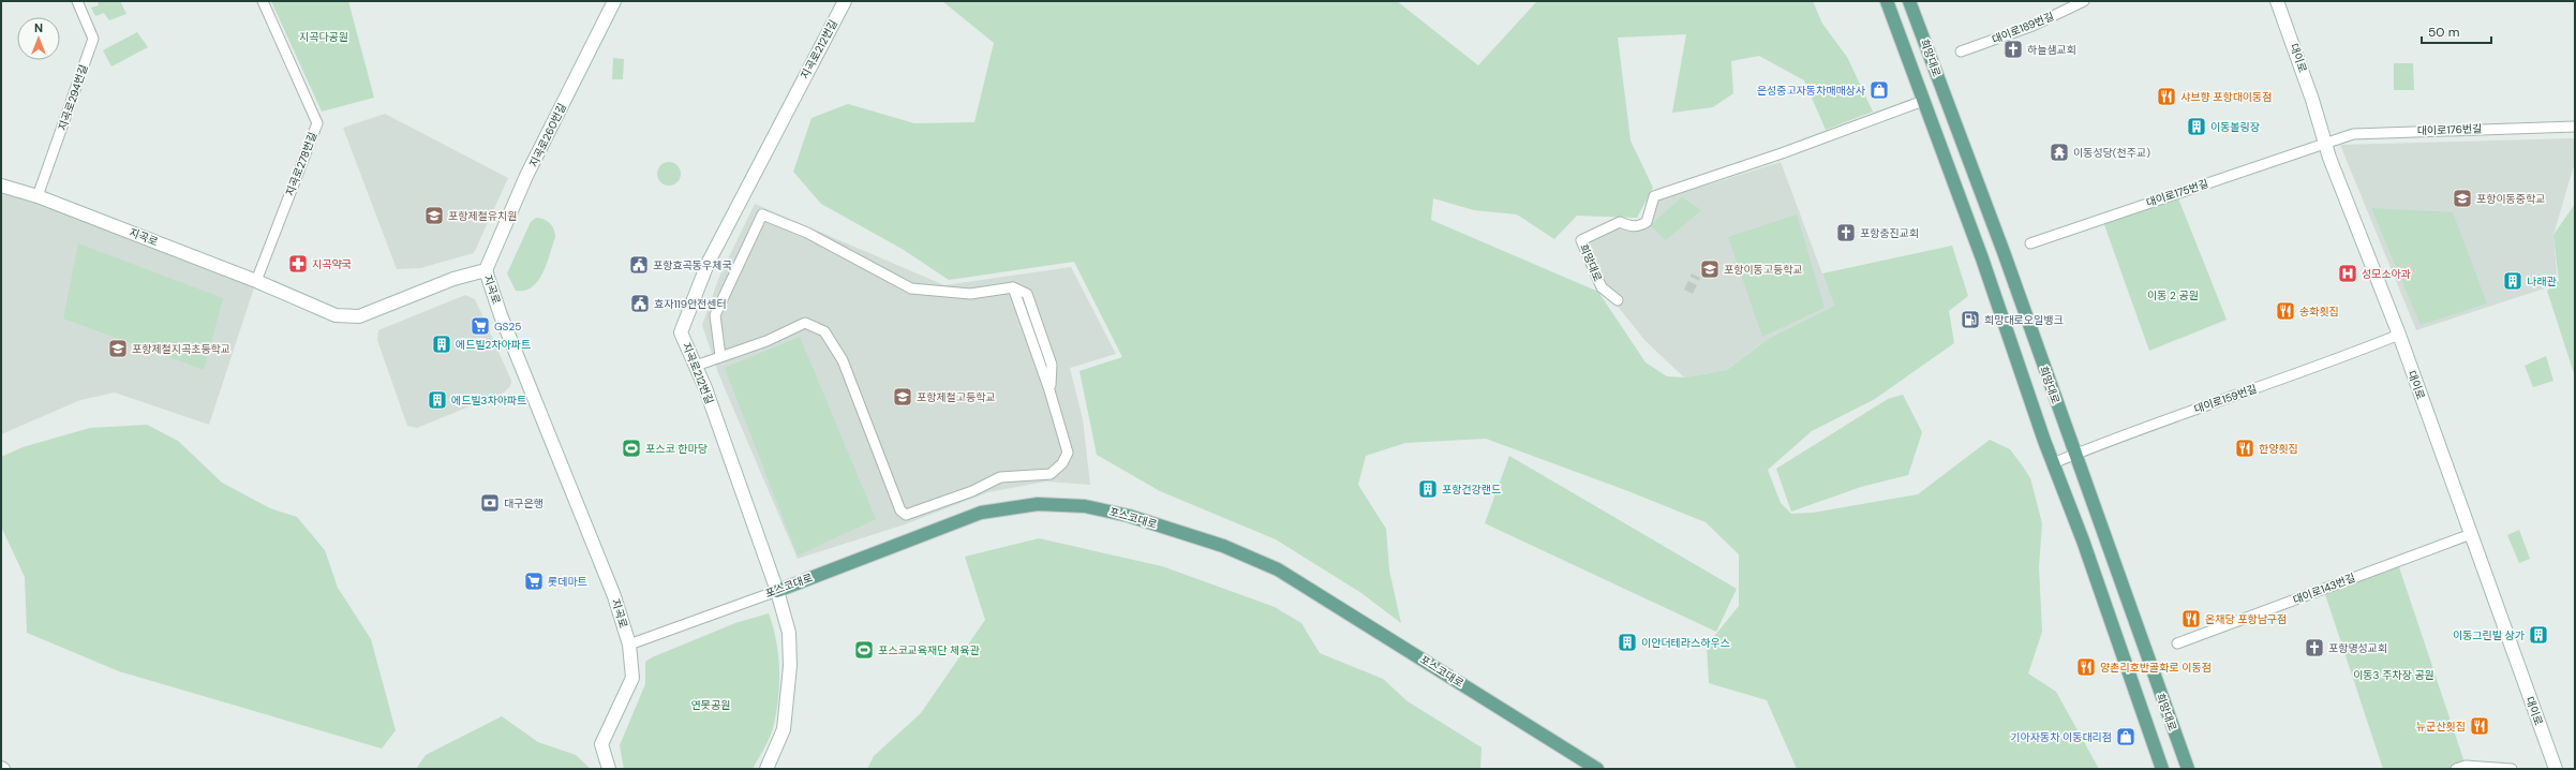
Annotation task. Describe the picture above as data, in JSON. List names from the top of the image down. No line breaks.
{"streets":{"main road":["희망대로","포스코대로"],"street":["대이로189번길","지곡로212번길","대이로","지곡로294번길","대이로176번길","지곡로260번길","지곡로278번길","대이로175번길","지곡로","대이로159번길","대이로143번길"]},"crossings":[["지곡로212번길","포스코대로"],["희망대로","대이로159번길"],["대이로","대이로176번길"],["대이로","대이로175번길"],["대이로","대이로159번길"],["대이로","대이로143번길"],["지곡로294번길","지곡로"],["대이로176번길","대이로175번길"],["지곡로260번길","지곡로"],["지곡로278번길","지곡로"],["지곡로","포스코대로"]],"parks":["지곡다공원","이동 2 공원","이동3 주차장 공원","연못공원"],"places":{"church":["하늘샘교회","포항충진교회","포항명성교회"],"shop":["은성중고자동차매매상사","기아자동차 이동대리점"],"restaurant":["샤브향 포항대이동점","송화횟집","한양횟집","온채당 포항남구점","양촌리호반골화로 이동점","뉴군산횟집"],"building":["이동볼링장","나래관","에드빌2차아파트","에드빌3차아파트","포항건강랜드","이동그린빌 상가","이안더테라스하우스"],"temple":["이동성당(천주교)"],"school or university":["포항이동중학교","포항제철유치원","포항이동고등학교","포항제철지곡초등학교","포항제철고등학교"],"pharmacy":["지곡약국"],"public building":["포항효곡동우체국","효자119안전센터"],"hospital":["성모소아과"],"fuel station":["희망대로오일뱅크"],"supermarket":["GS25","롯데마트"],"sports":["포스코 한마당","포스코교육재단 체육관"],"bank":["대구은행"]},"scale_bar":"50 m","north":"top"}
